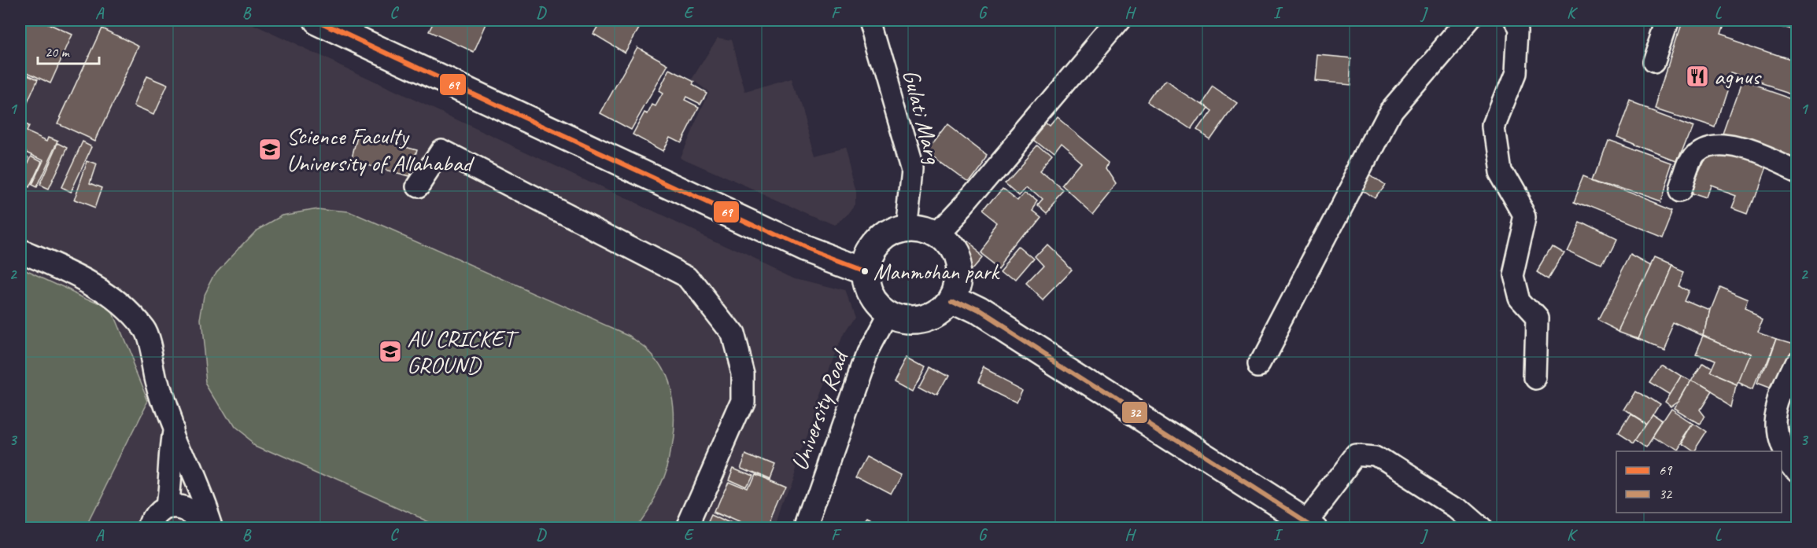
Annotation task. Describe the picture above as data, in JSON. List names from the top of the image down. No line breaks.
{"streets":{"street":["Gulati Marg","University Road"]},"crossings":[["Gulati Marg","University Road"]],"places":{"restaurant":["agnus"],"school or university":["Science Faculty University of Allahabad","AU CRICKET GROUND"],"other":["Manmohan park"]},"lines":["transit line 69","transit line 32"],"legend":["69","32"],"scale_bar":"20 m","grid":{"columns":["A","B","C","D","E","F","G","H","I","J","K","L"],"rows":["1","2","3"]}}
